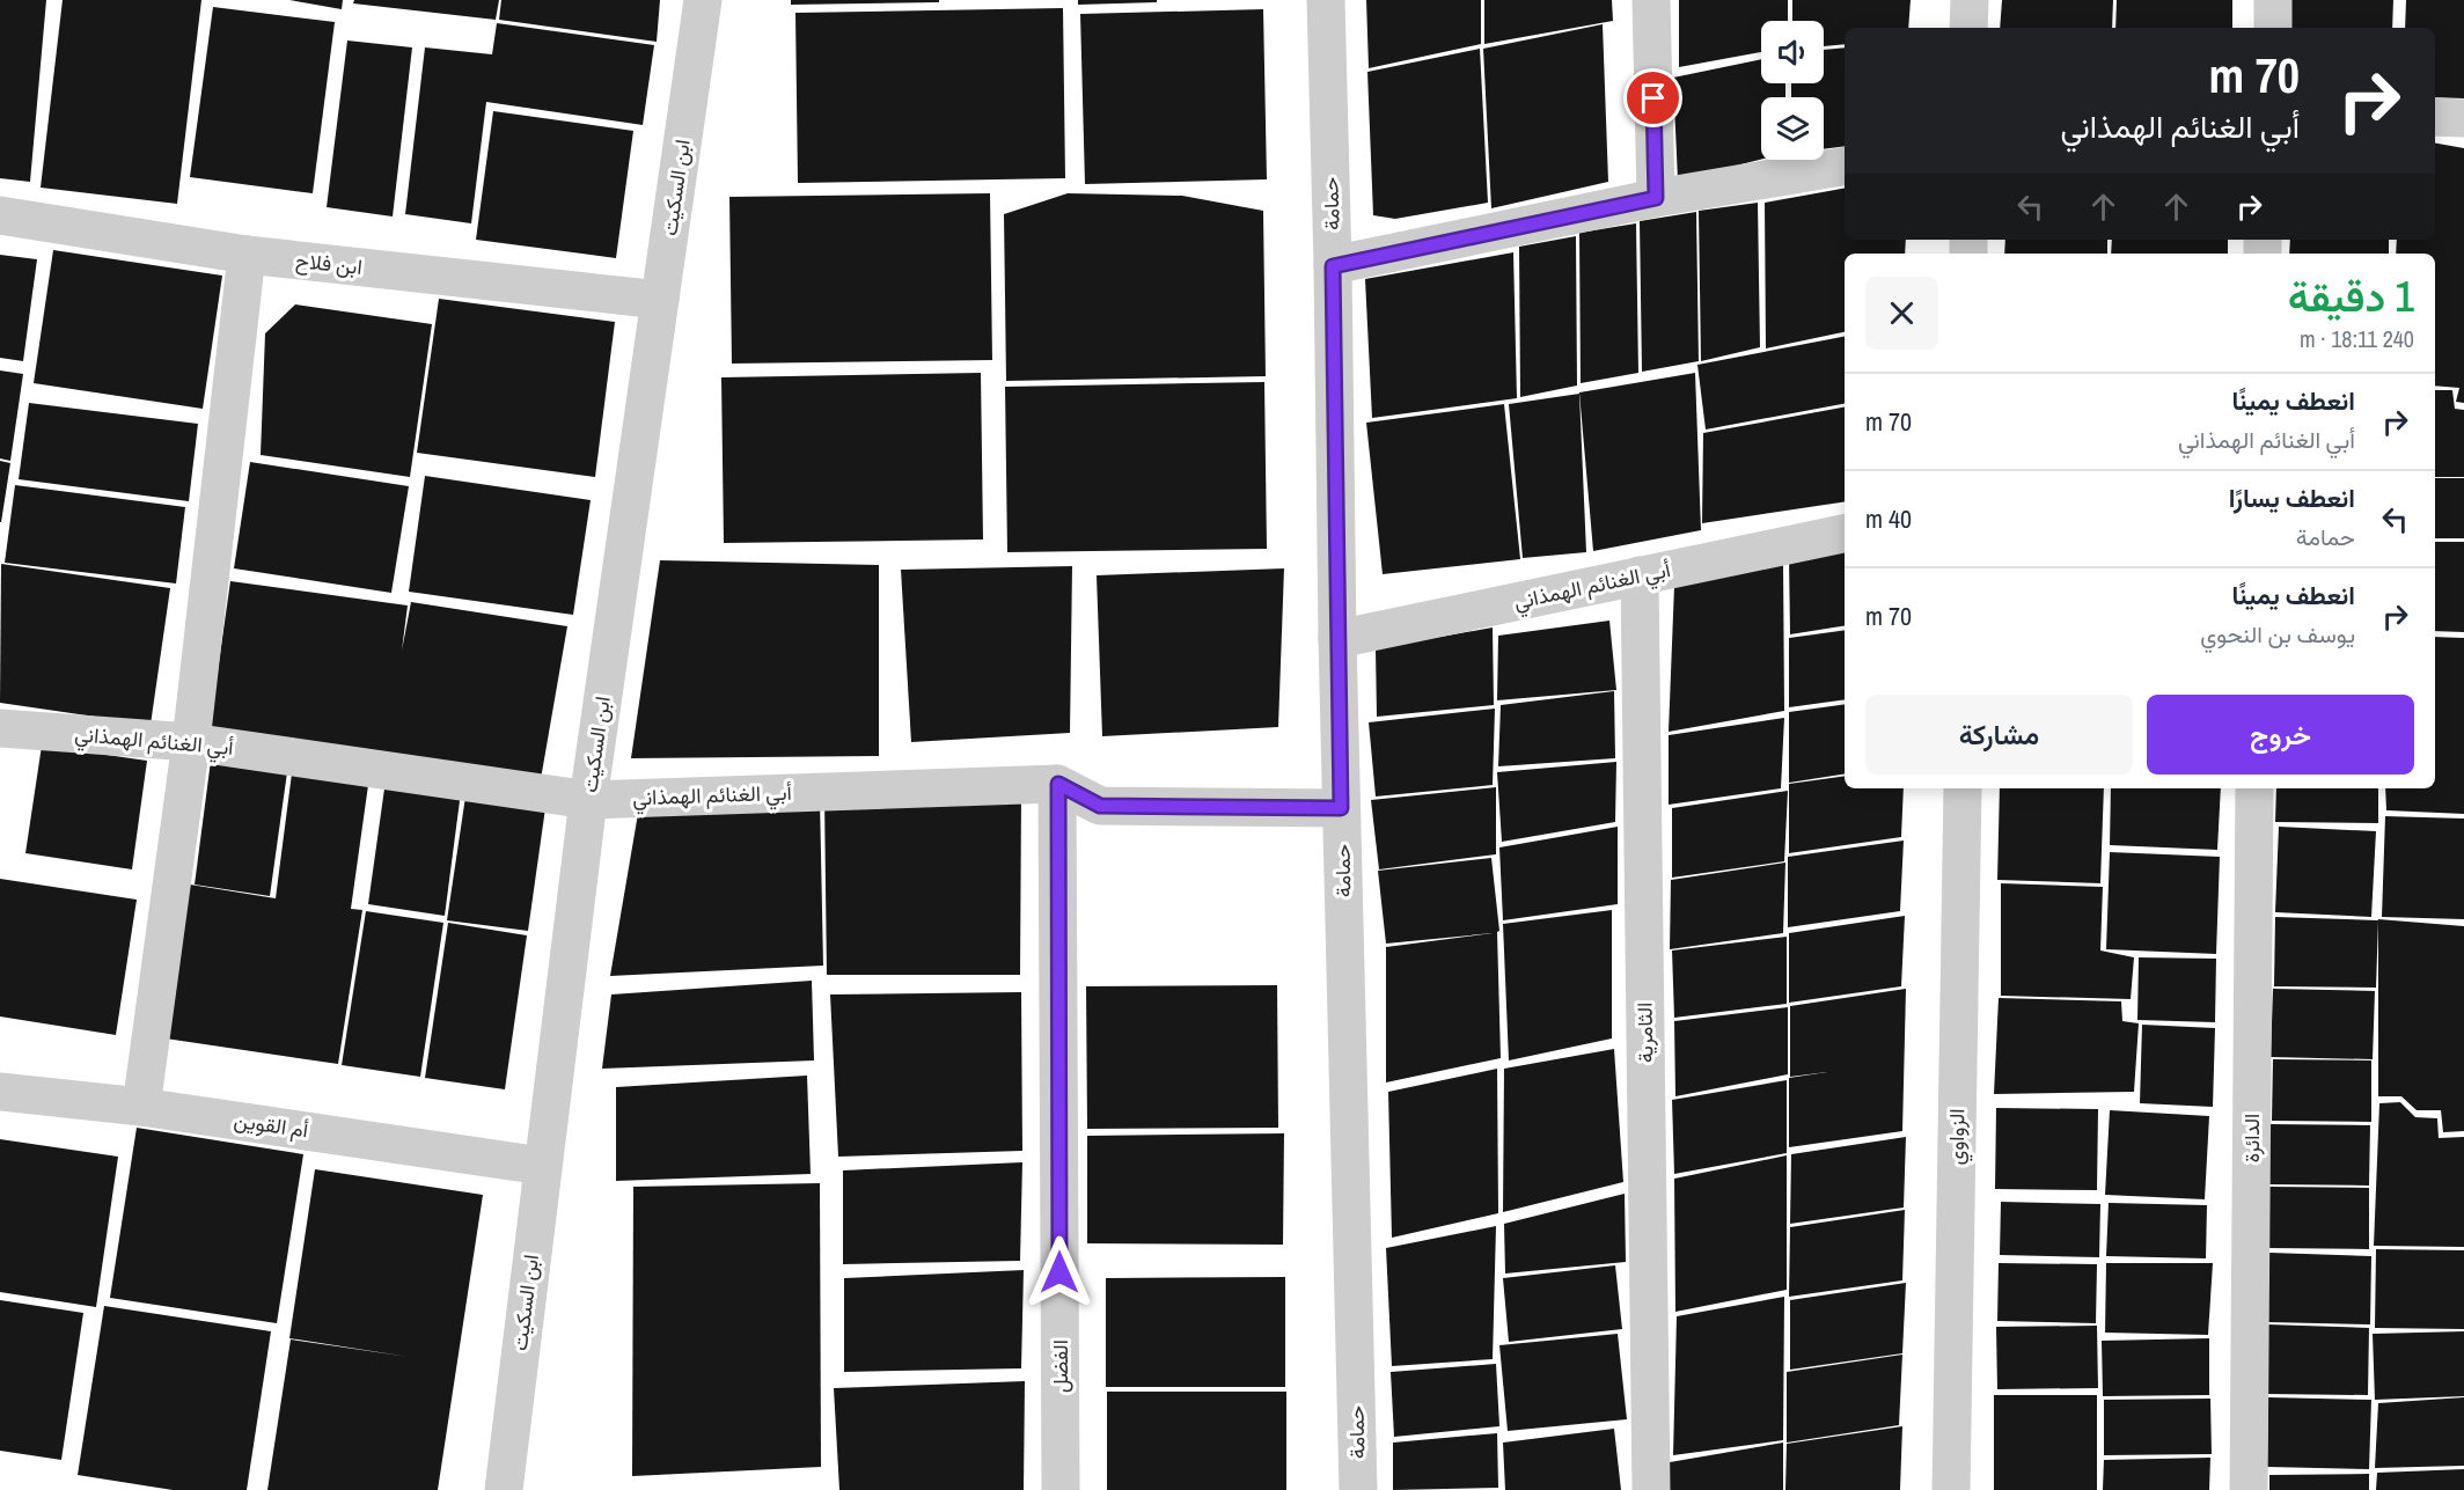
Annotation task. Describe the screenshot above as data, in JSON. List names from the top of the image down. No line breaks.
{"streets":{"street":["ابن السكيت","حمامة","ابن فلاح","أبي الغنائم الهمذاني","الثامرية","أم القوين","الزواوي","الدائرة","الفضل"]},"crossings":[["ابن السكيت","ابن فلاح"],["ابن السكيت","أبي الغنائم الهمذاني"],["ابن السكيت","أم القوين"],["حمامة","أبي الغنائم الهمذاني"],["أبي الغنائم الهمذاني","الثامرية"],["أبي الغنائم الهمذاني","الفضل"]],"page":{"turn":["70 m","أبي الغنائم الهمذاني"],"heading":["1 دقيقة","240 m · 18:11"],"list":[{"name":"انعطف يمينًا","note":"أبي الغنائم الهمذاني","value":"70 m"},{"name":"انعطف يسارًا","note":"حمامة","value":"40 m"},{"name":"انعطف يمينًا","note":"يوسف بن النحوي","value":"70 m"}],"buttons":["خروج","مشاركة"]}}
